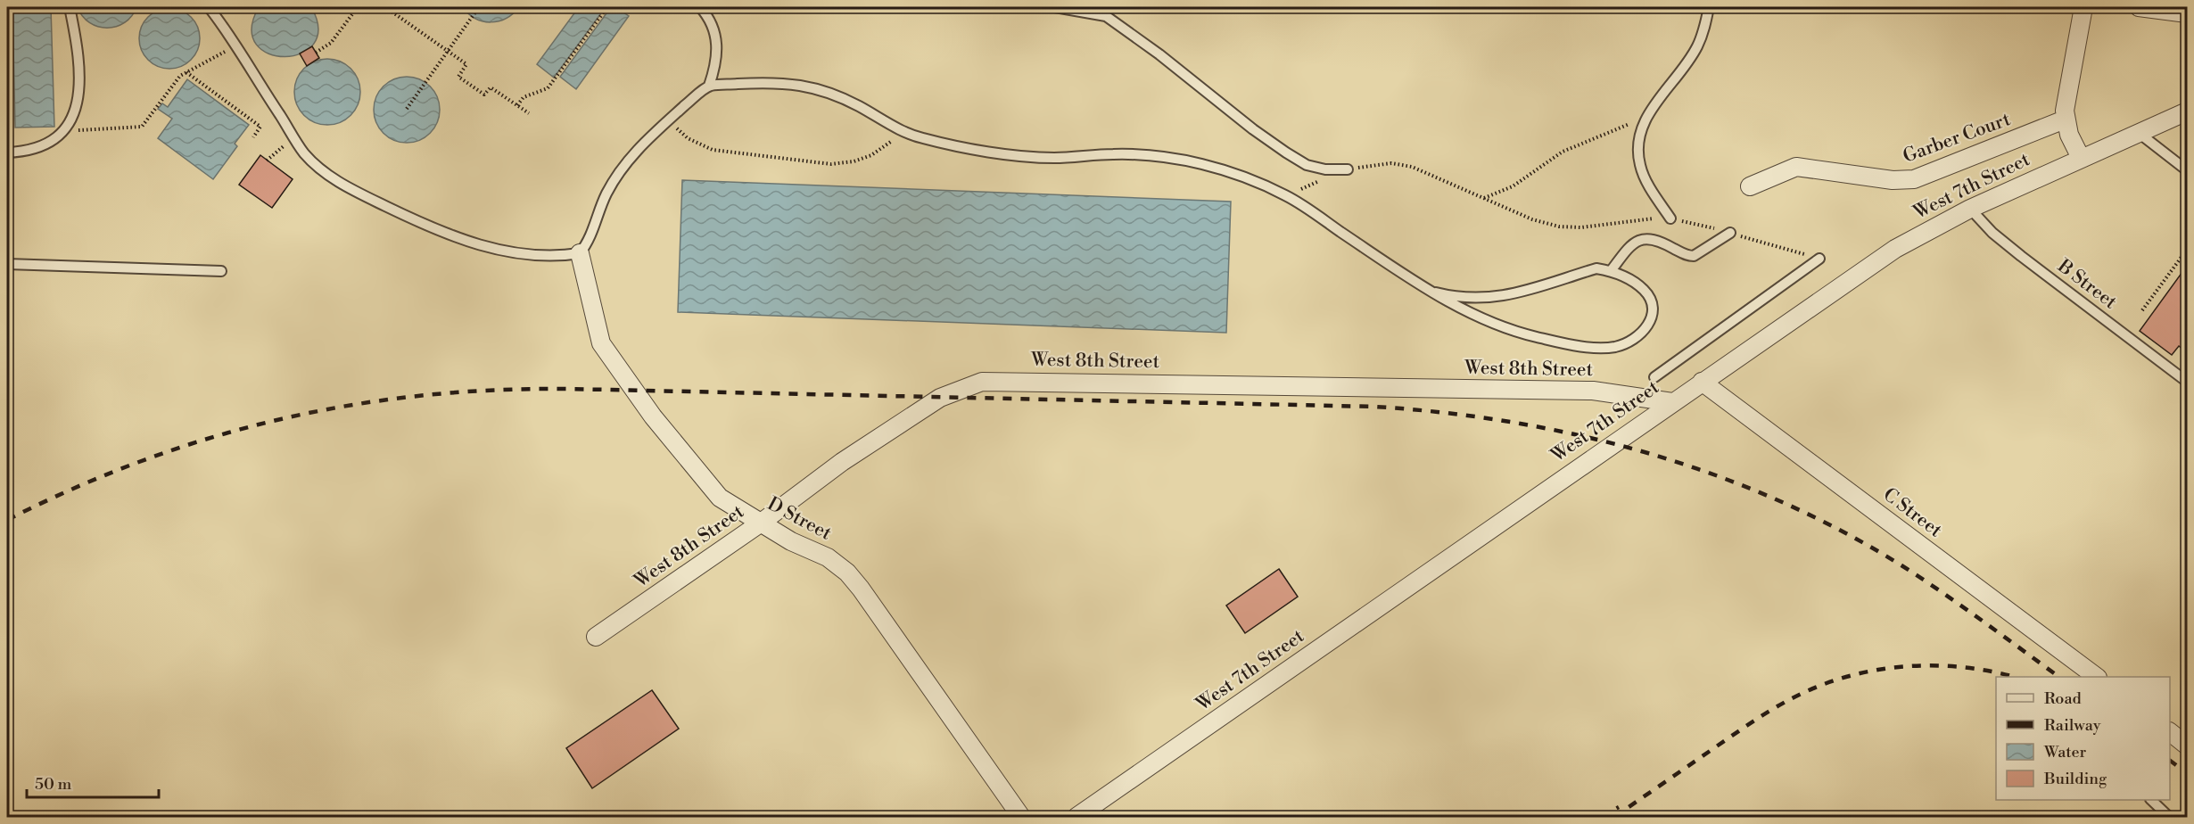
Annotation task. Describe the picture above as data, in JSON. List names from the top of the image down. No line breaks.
{"streets":{"street":["Garber Court","West 7th Street","West 8th Street","C Street","D Street"],"lane":["B Street"]},"crossings":[["West 7th Street","B Street"],["West 7th Street","West 8th Street"],["West 7th Street","C Street"],["West 8th Street","D Street"]],"legend":["Road","Railway","Water","Building"],"scale_bar":"50 m"}
